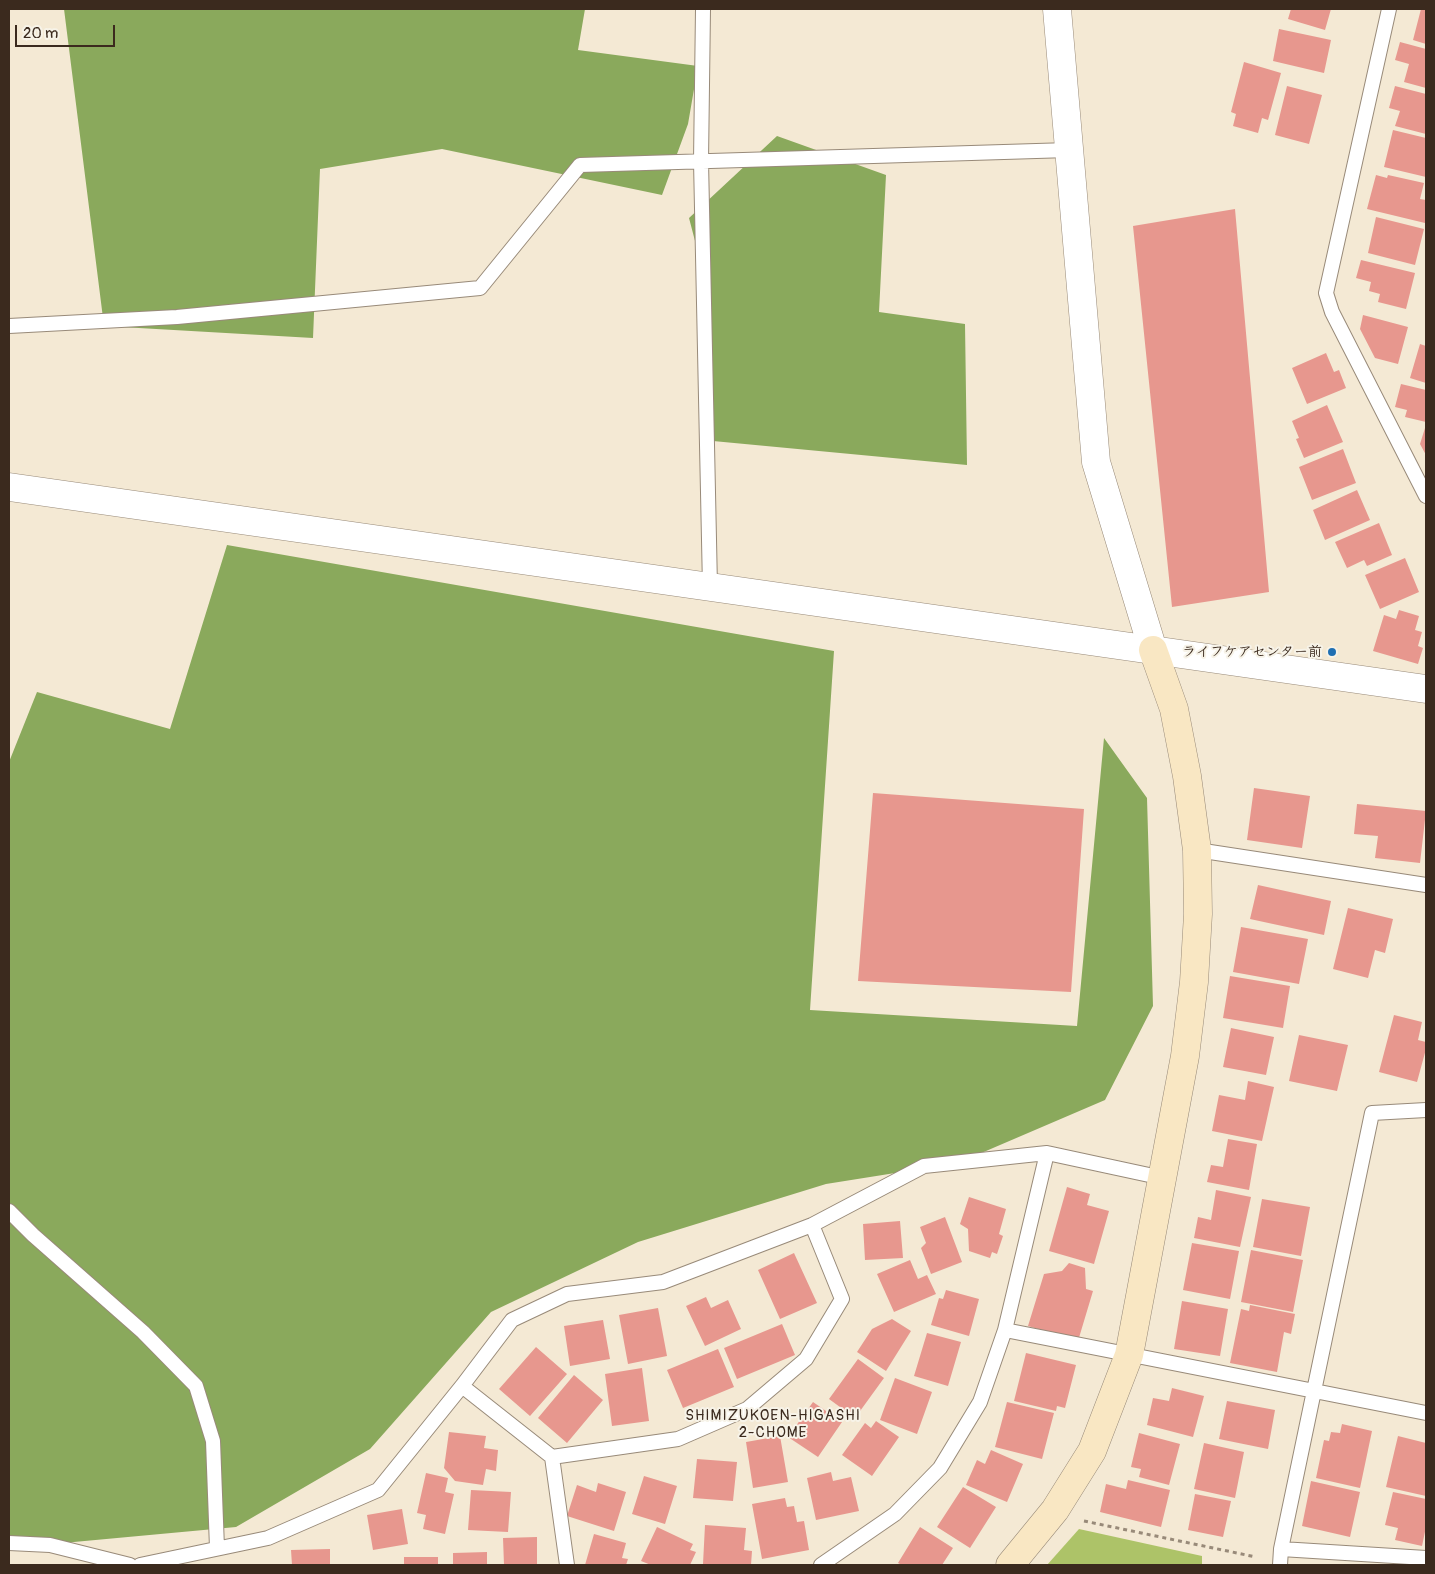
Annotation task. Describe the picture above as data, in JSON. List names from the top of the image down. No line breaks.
{"districts":["SHIMIZUKOEN-HIGASHI 2-CHOME"],"places":["ライフケアセンター前"],"scale_bar":"20 m"}
